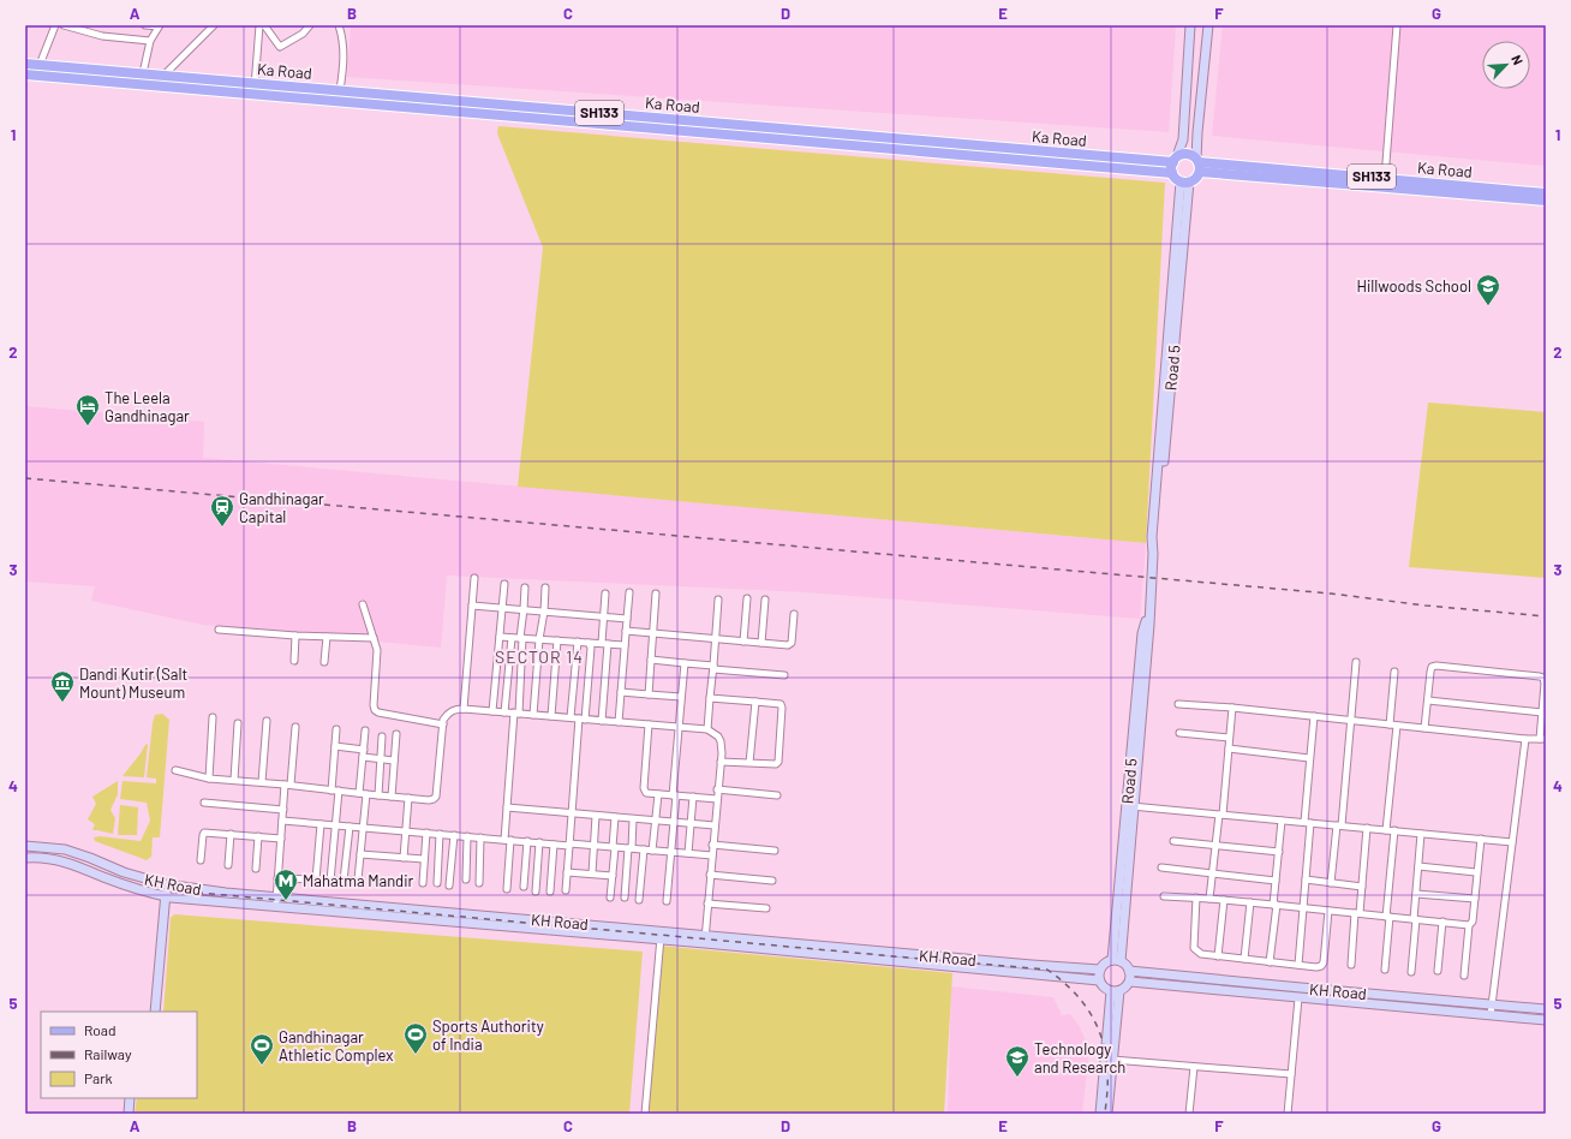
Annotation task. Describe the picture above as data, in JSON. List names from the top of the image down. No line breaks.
{"streets":{"main road":["Ka Road","SH133","Road 5","KH Road"]},"crossings":[["Ka Road","SH133"],["Ka Road","Road 5"],["SH133","Road 5"],["Road 5","KH Road"]],"districts":["SECTOR 14"],"places":{"school or university":["Hillwoods School","Technology and Research"],"hotel":["The Leela Gandhinagar"],"station":["Gandhinagar Capital"],"museum":["Dandi Kutir (Salt Mount) Museum"],"metro station":["Mahatma Mandir"],"sports":["Sports Authority of India","Gandhinagar Athletic Complex"]},"legend":["Road","Railway","Park"],"north":"top right","grid":{"columns":["A","B","C","D","E","F","G"],"rows":["1","2","3","4","5"]}}
